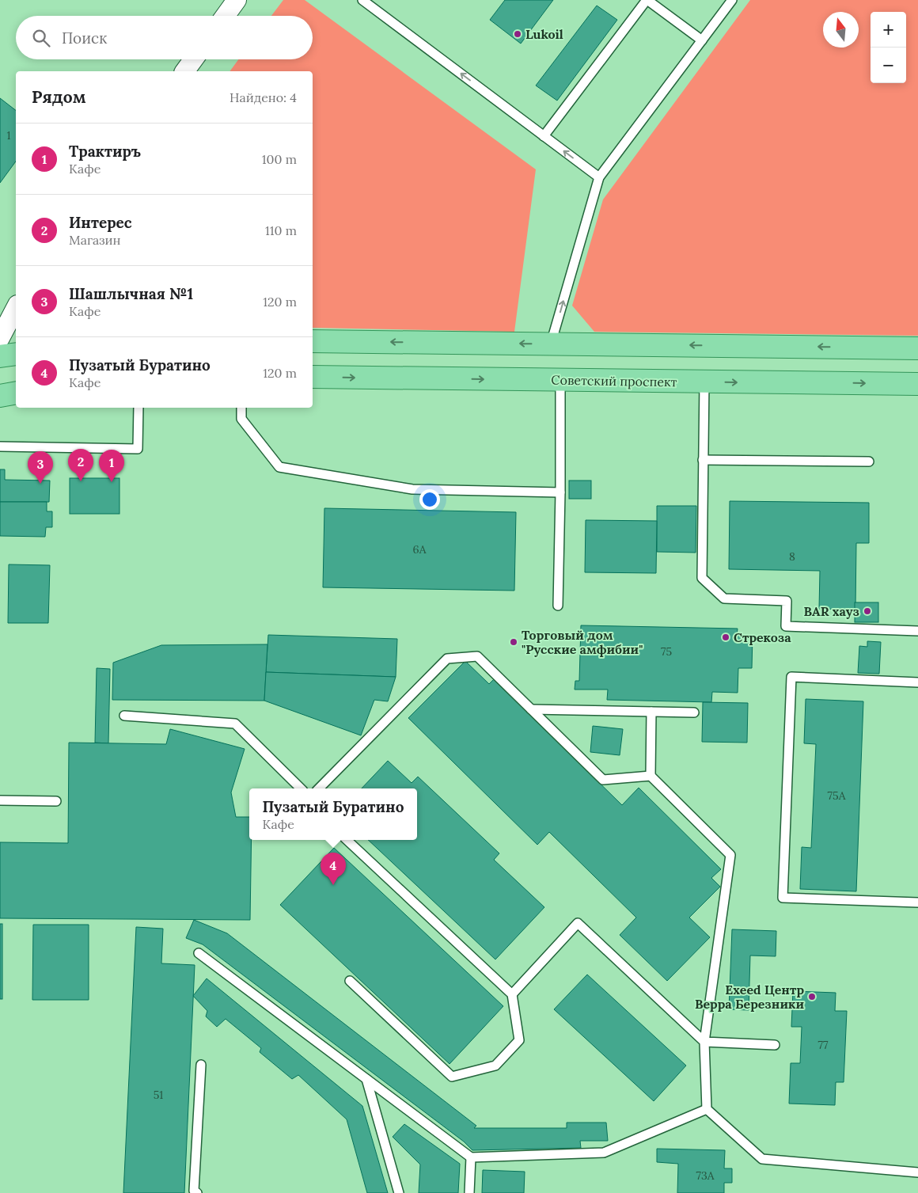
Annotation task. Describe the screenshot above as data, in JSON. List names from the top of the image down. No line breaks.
{"streets":{"main road":["Советский проспект"]},"places":["Lukoil","BAR хауз","Стрекоза","Торговый дом \"Русские амфибии\"","Exeed Центр Верра Березники"],"house_numbers":["1","6А","8","75","75А","77","51","73А"],"north":"top","page":{"map_buttons":["+","−"],"search":"Поиск","heading":["Рядом","Найдено: 4"],"list":[{"mark":"1","name":"Трактиръ","note":"Кафе","value":"100 m"},{"mark":"2","name":"Интерес","note":"Магазин","value":"110 m"},{"mark":"3","name":"Шашлычная №1","note":"Кафе","value":"120 m"},{"mark":"4","name":"Пузатый Буратино","note":"Кафе","value":"120 m"}],"pins":["2","1","3","4"],"popup":["Пузатый Буратино","Кафе"]}}
